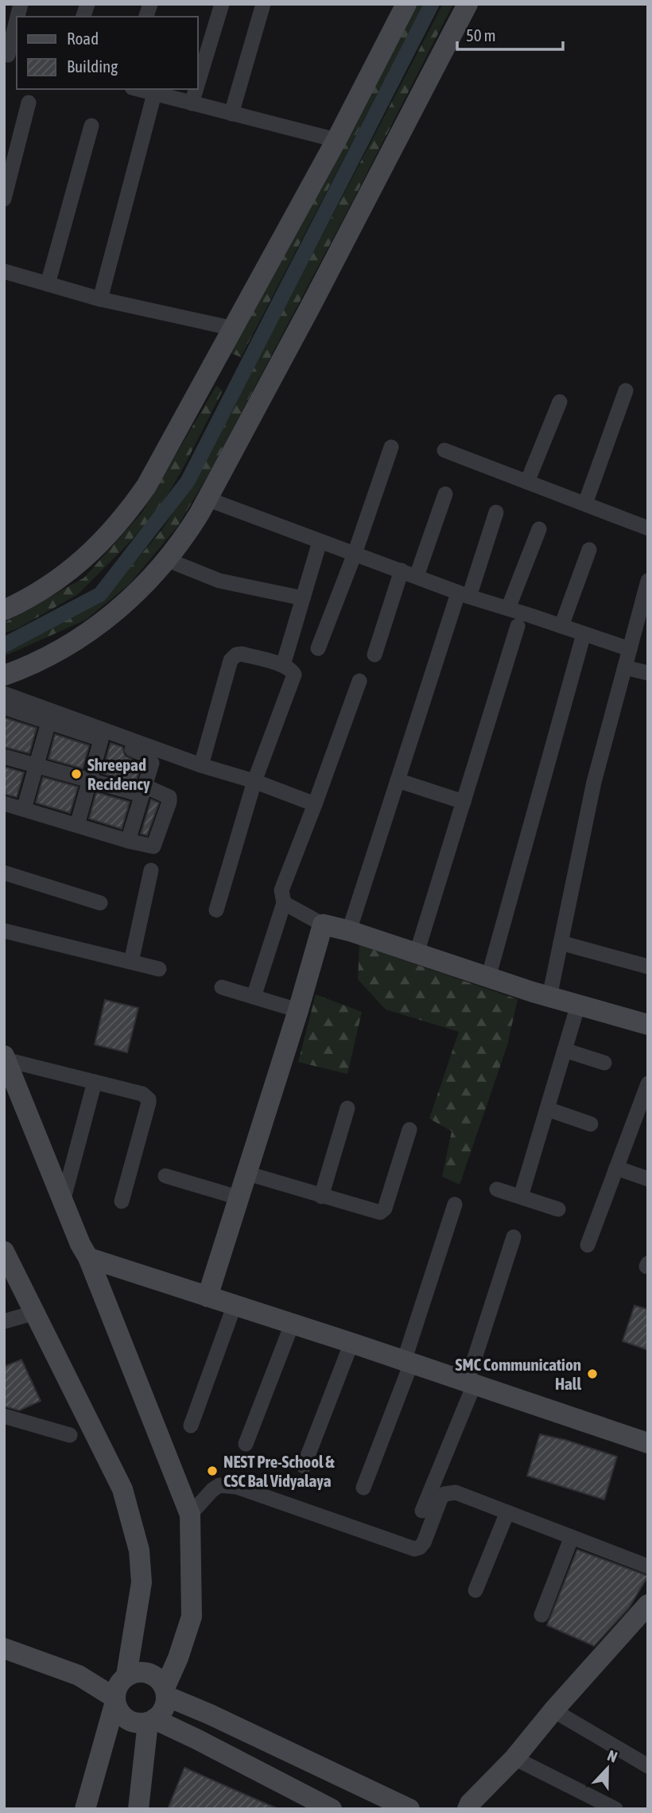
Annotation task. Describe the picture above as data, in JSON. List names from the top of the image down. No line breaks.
{"places":["Shreepad Recidency","SMC Communication Hall","NEST Pre-School & CSC Bal Vidyalaya"],"legend":["Road","Building"],"scale_bar":"50 m","north":"top"}
